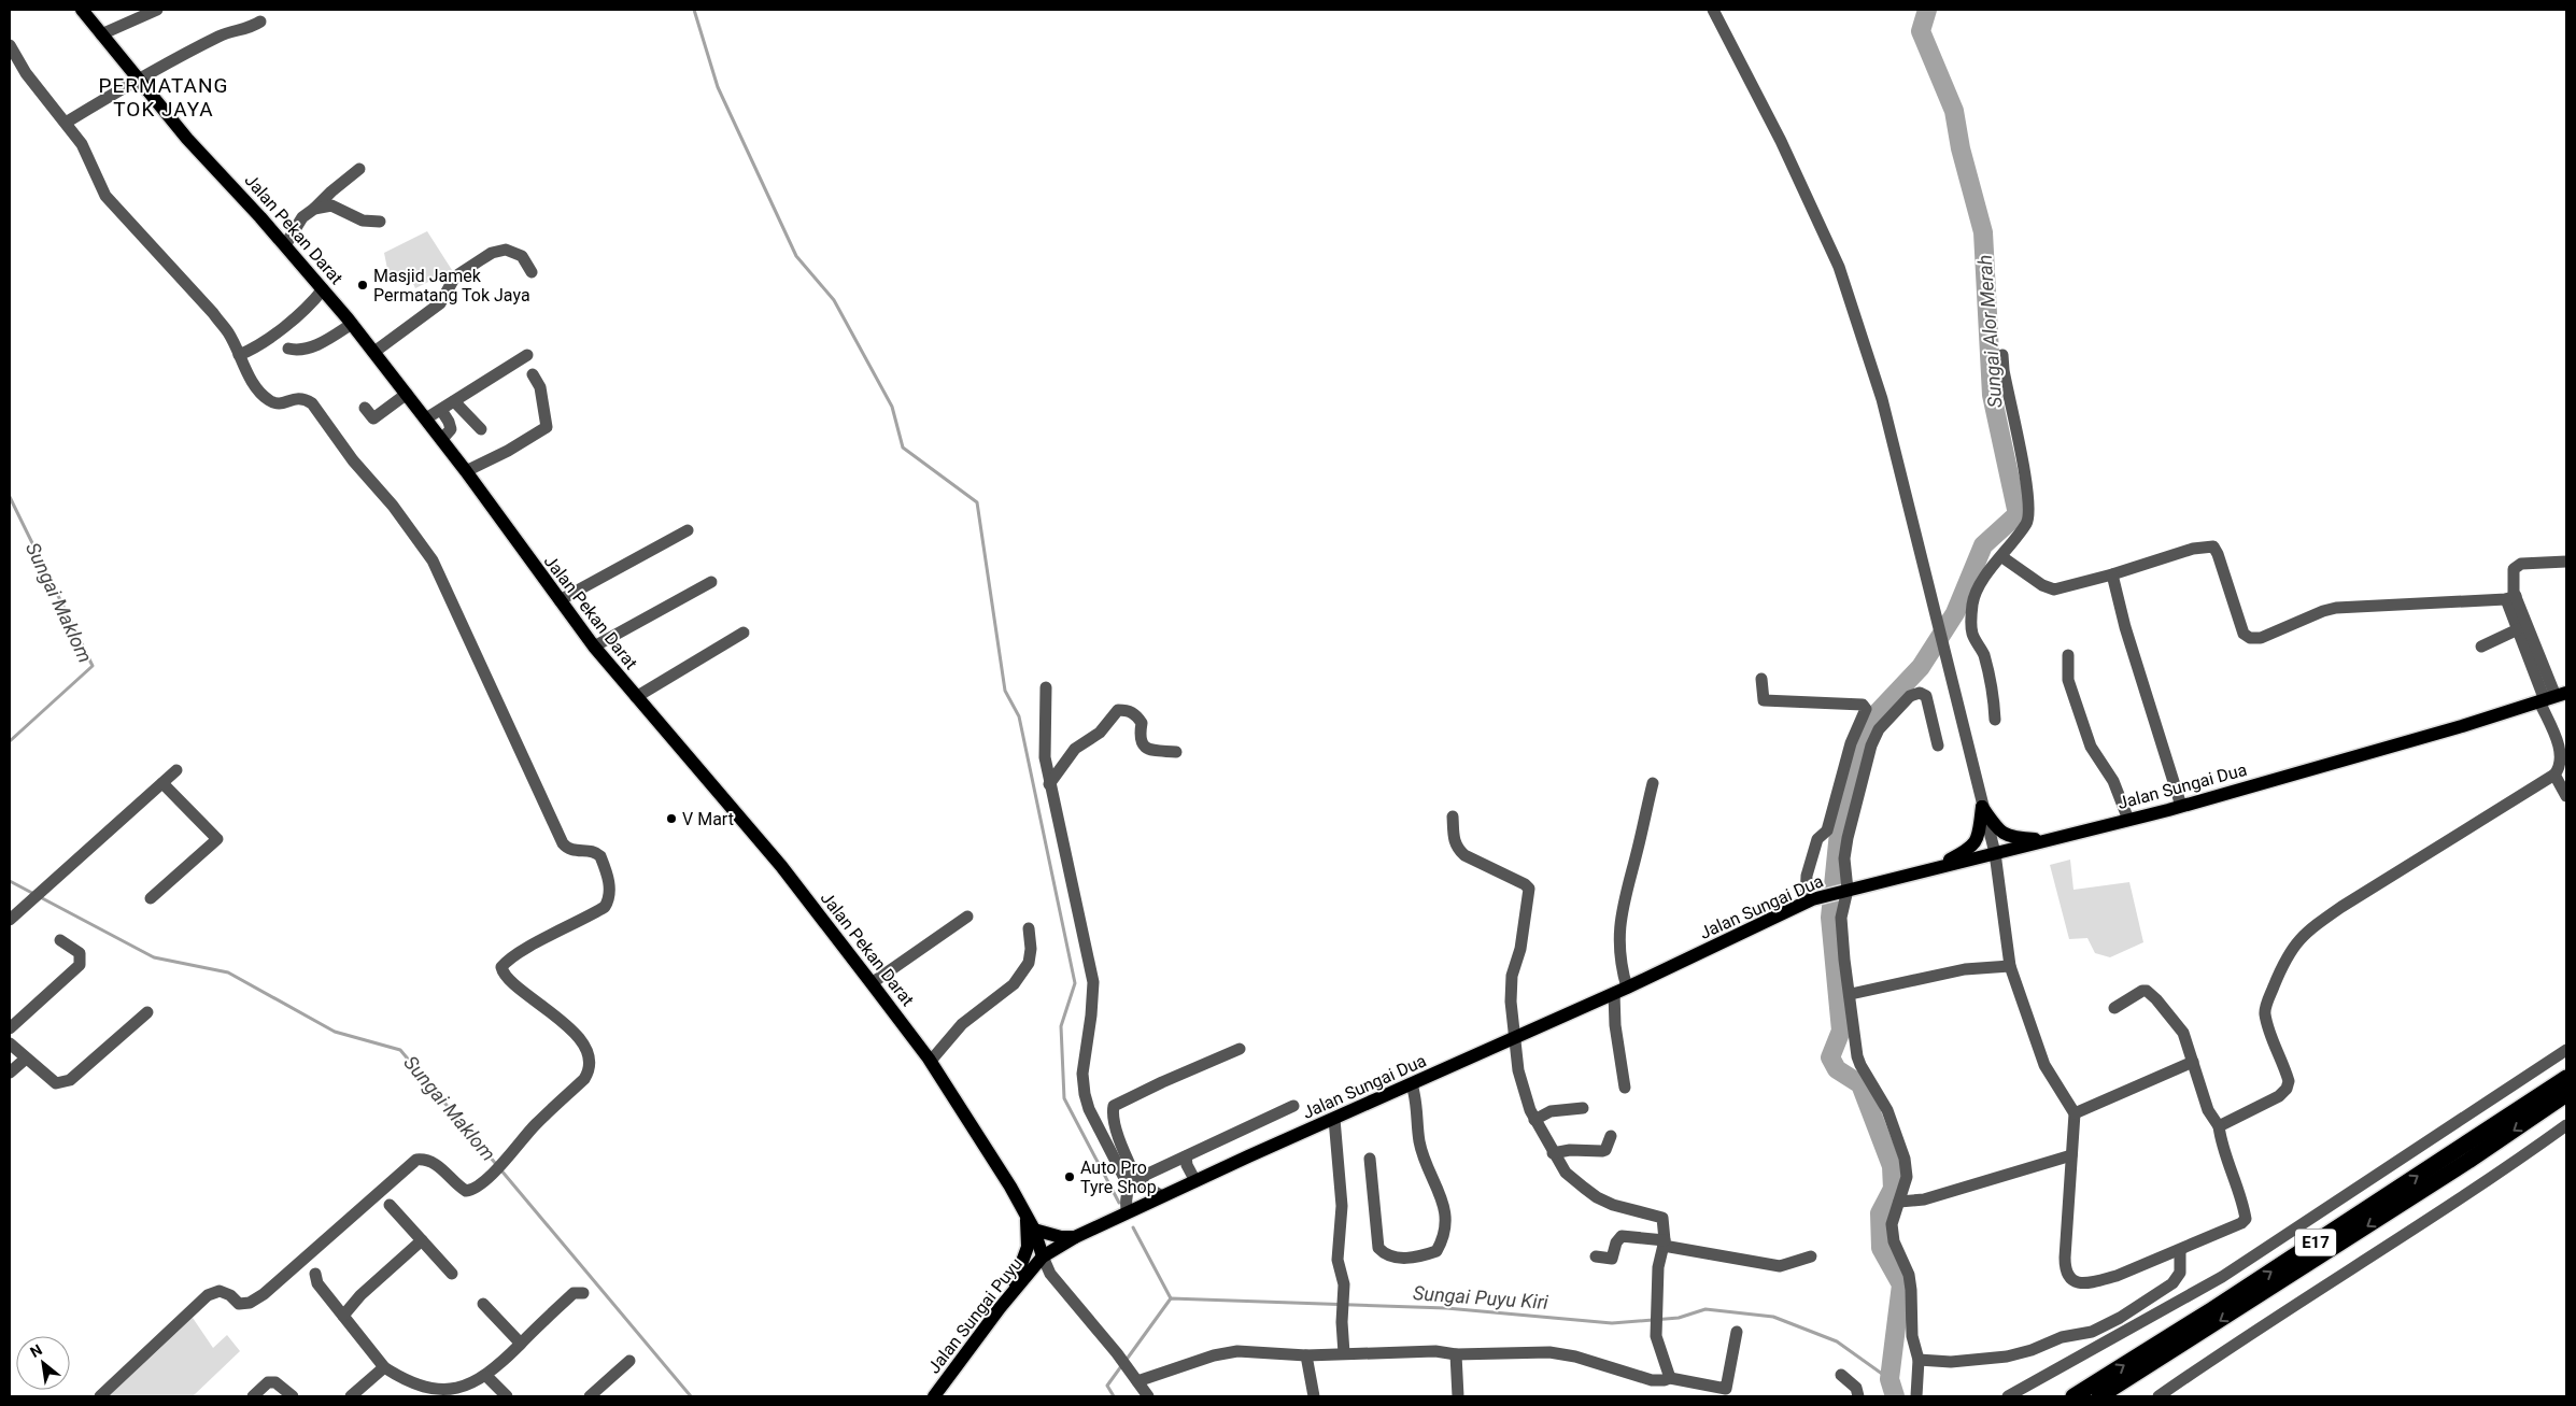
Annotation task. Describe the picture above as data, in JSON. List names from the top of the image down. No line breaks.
{"streets":{"highway":["E17"],"main road":["Jalan Pekan Darat","Jalan Sungai Dua","Jalan Sungai Puyu"]},"crossings":[["Jalan Pekan Darat","Jalan Sungai Dua"],["Jalan Pekan Darat","Jalan Sungai Puyu"],["Jalan Sungai Dua","Jalan Sungai Puyu"]],"districts":["PERMATANG TOK JAYA"],"water":["Sungai Alor Merah","Sungai Maklom","Sungai Puyu Kiri"],"places":["Masjid Jamek Permatang Tok Jaya","V Mart","Auto Pro Tyre Shop"],"north":"top left"}
